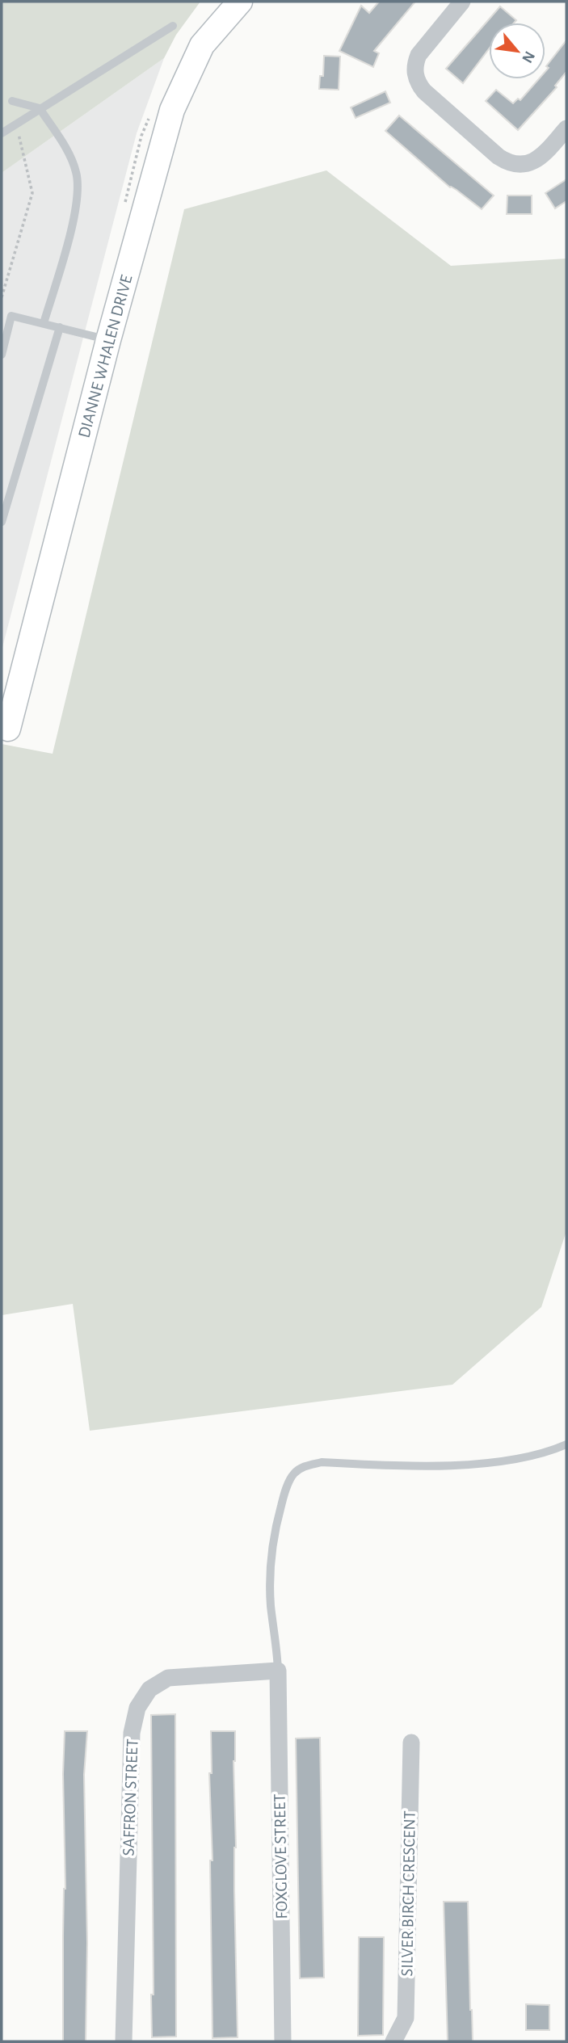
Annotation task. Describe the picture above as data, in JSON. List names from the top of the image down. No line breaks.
{"streets":{"street":["DIANNE WHALEN DRIVE","SAFFRON STREET","FOXGLOVE STREET","SILVER BIRCH CRESCENT"]},"crossings":[["SAFFRON STREET","FOXGLOVE STREET"]],"north":"bottom right"}
